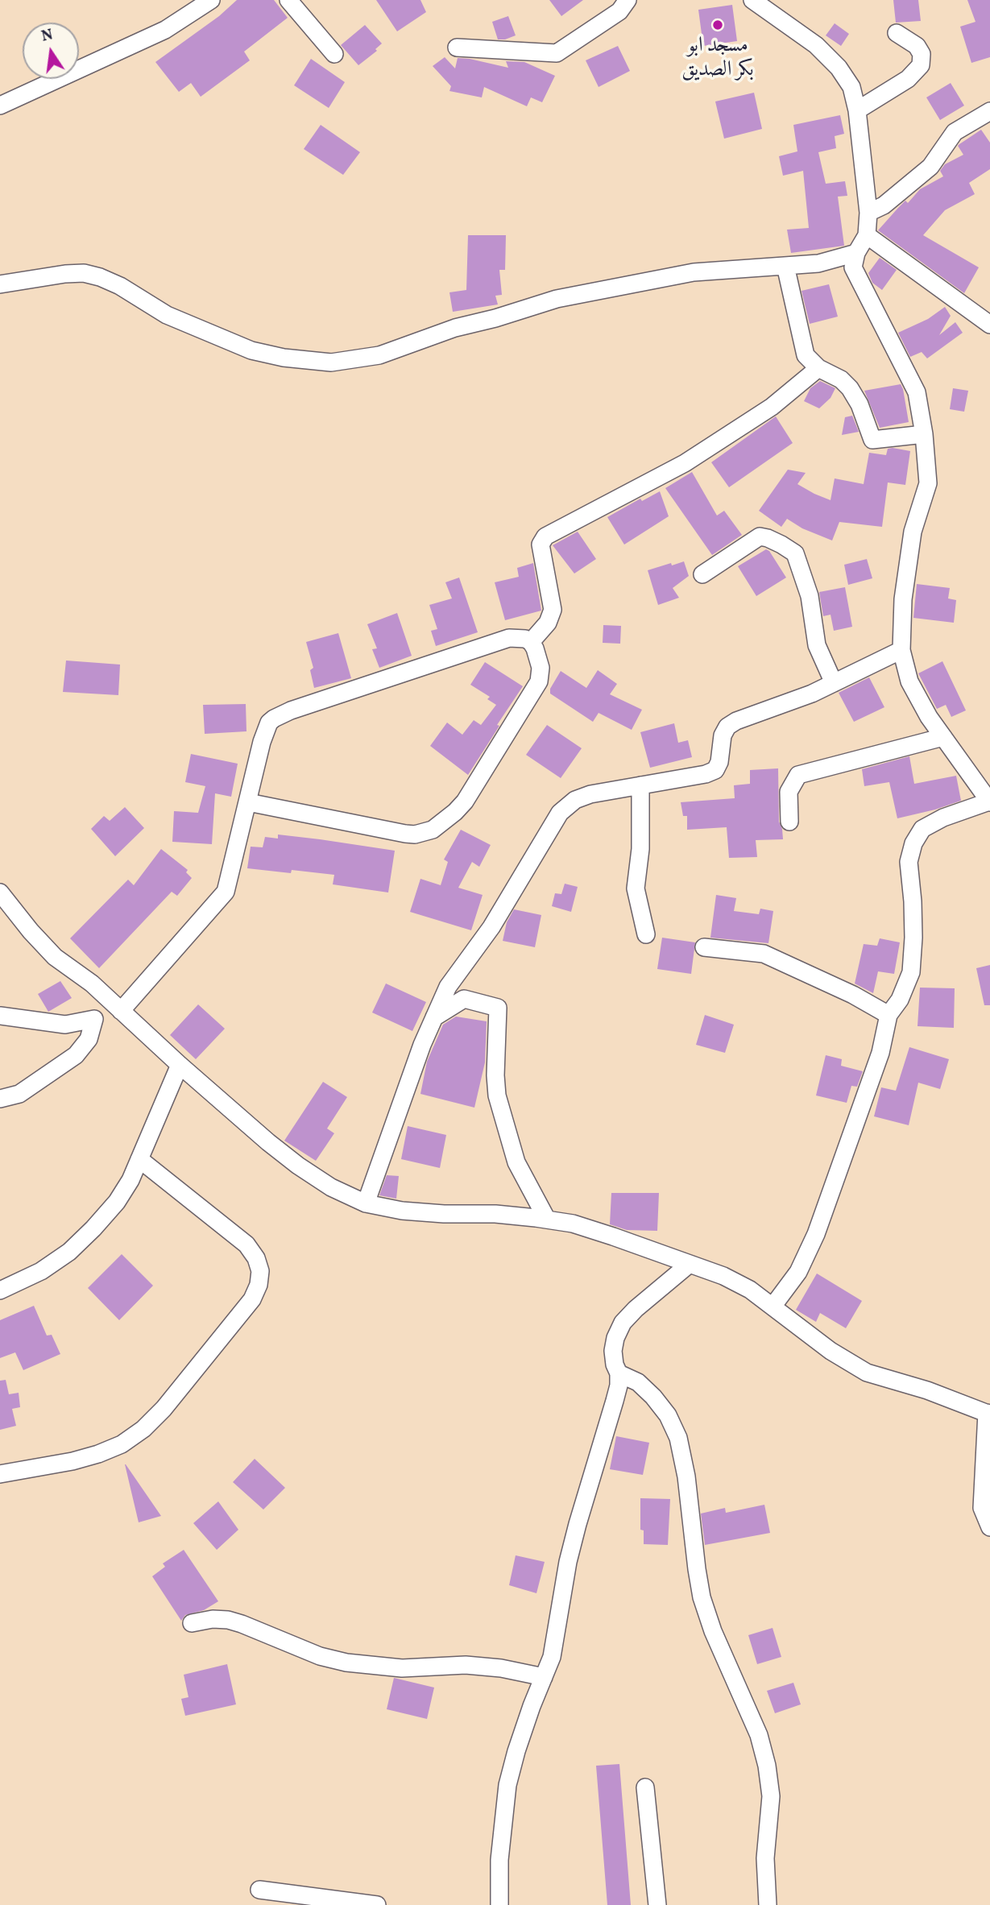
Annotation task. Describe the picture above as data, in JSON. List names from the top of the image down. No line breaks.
{"places":["مسجد ابو بكر الصديق"],"north":"top"}
